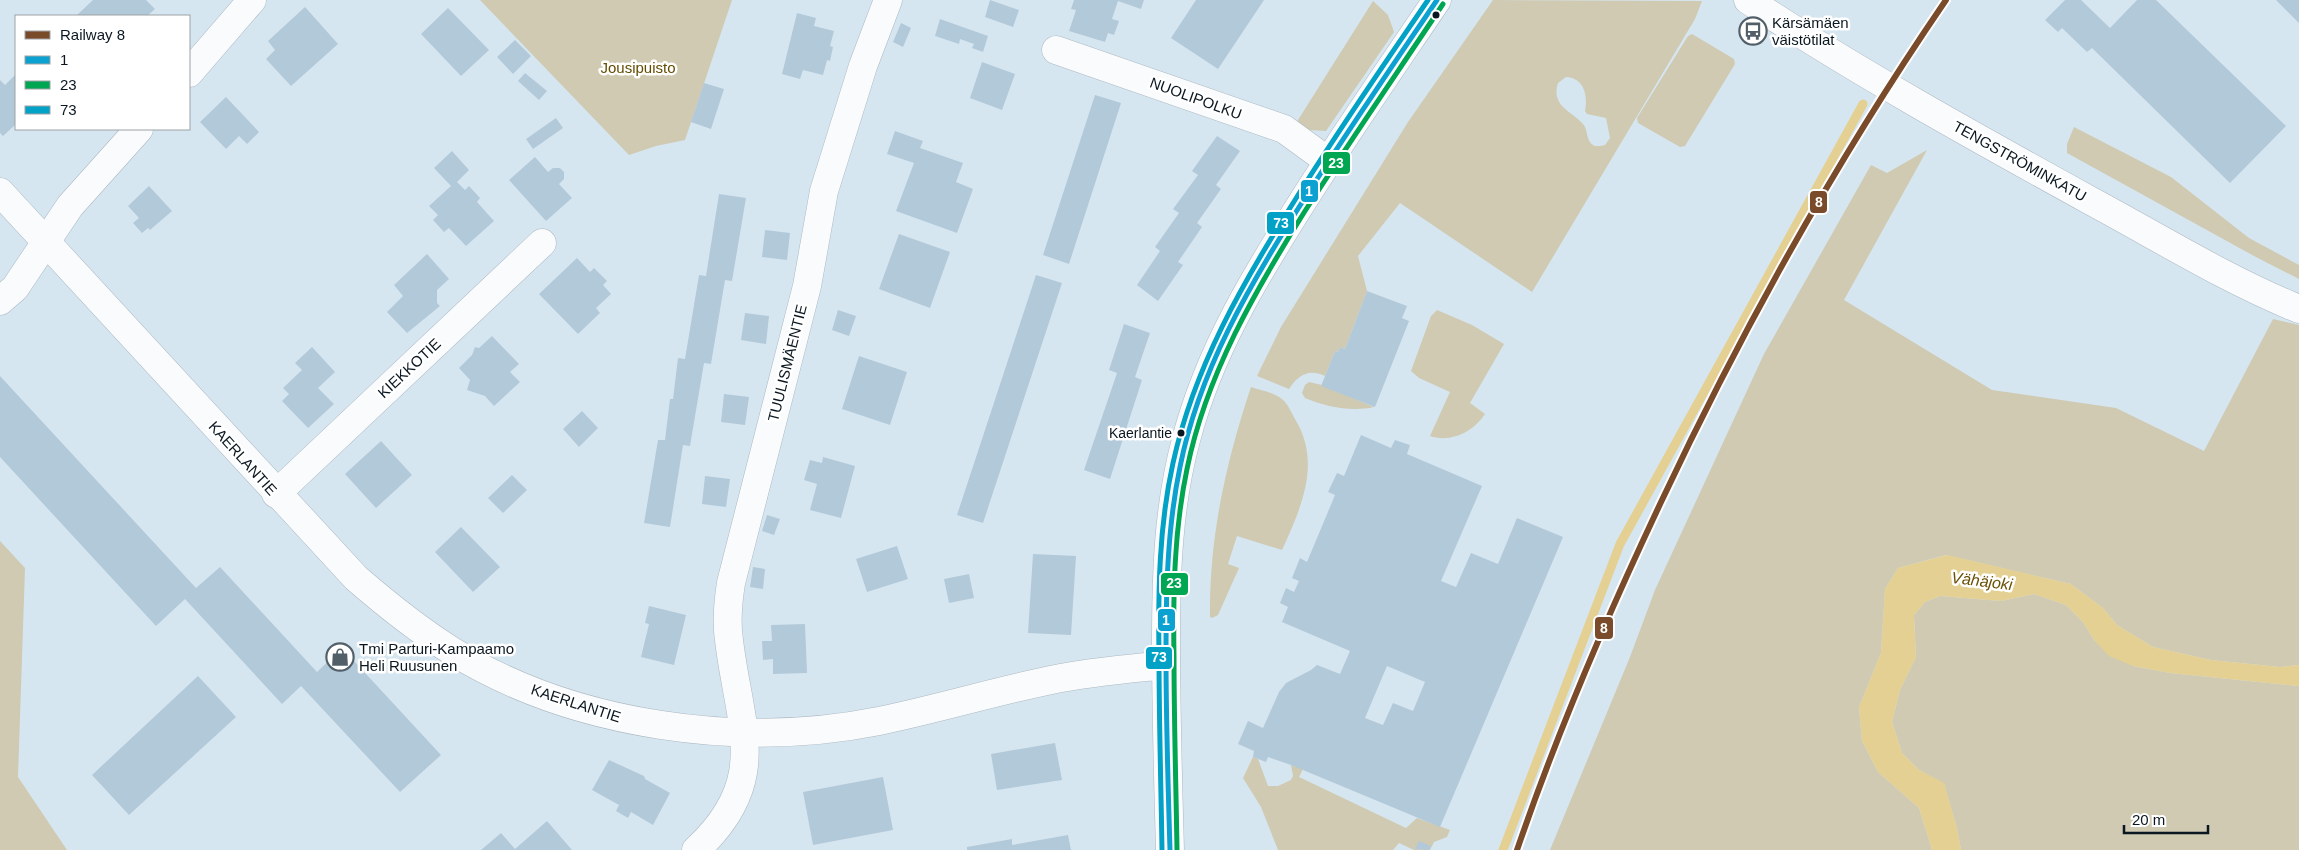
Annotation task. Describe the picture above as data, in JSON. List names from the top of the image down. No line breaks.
{"streets":{"street":["NUOLIPOLKU","TENGSTRÖMINKATU","TUULISMÄENTIE","KIEKKOTIE","KAERLANTIE"]},"crossings":[["TUULISMÄENTIE","KAERLANTIE"],["KIEKKOTIE","KAERLANTIE"]],"water":["Vähäjoki"],"parks":["Jousipuisto"],"places":{"bus stop":["Kärsämäen väistötilat"],"other":["Kaerlantie"],"shop":["Tmi Parturi-Kampaamo Heli Ruusunen"]},"lines":["rail line 8","transit line 1","transit line 73","transit line 23"],"legend":["Railway 8","1","23","73"],"scale_bar":"20 m"}
